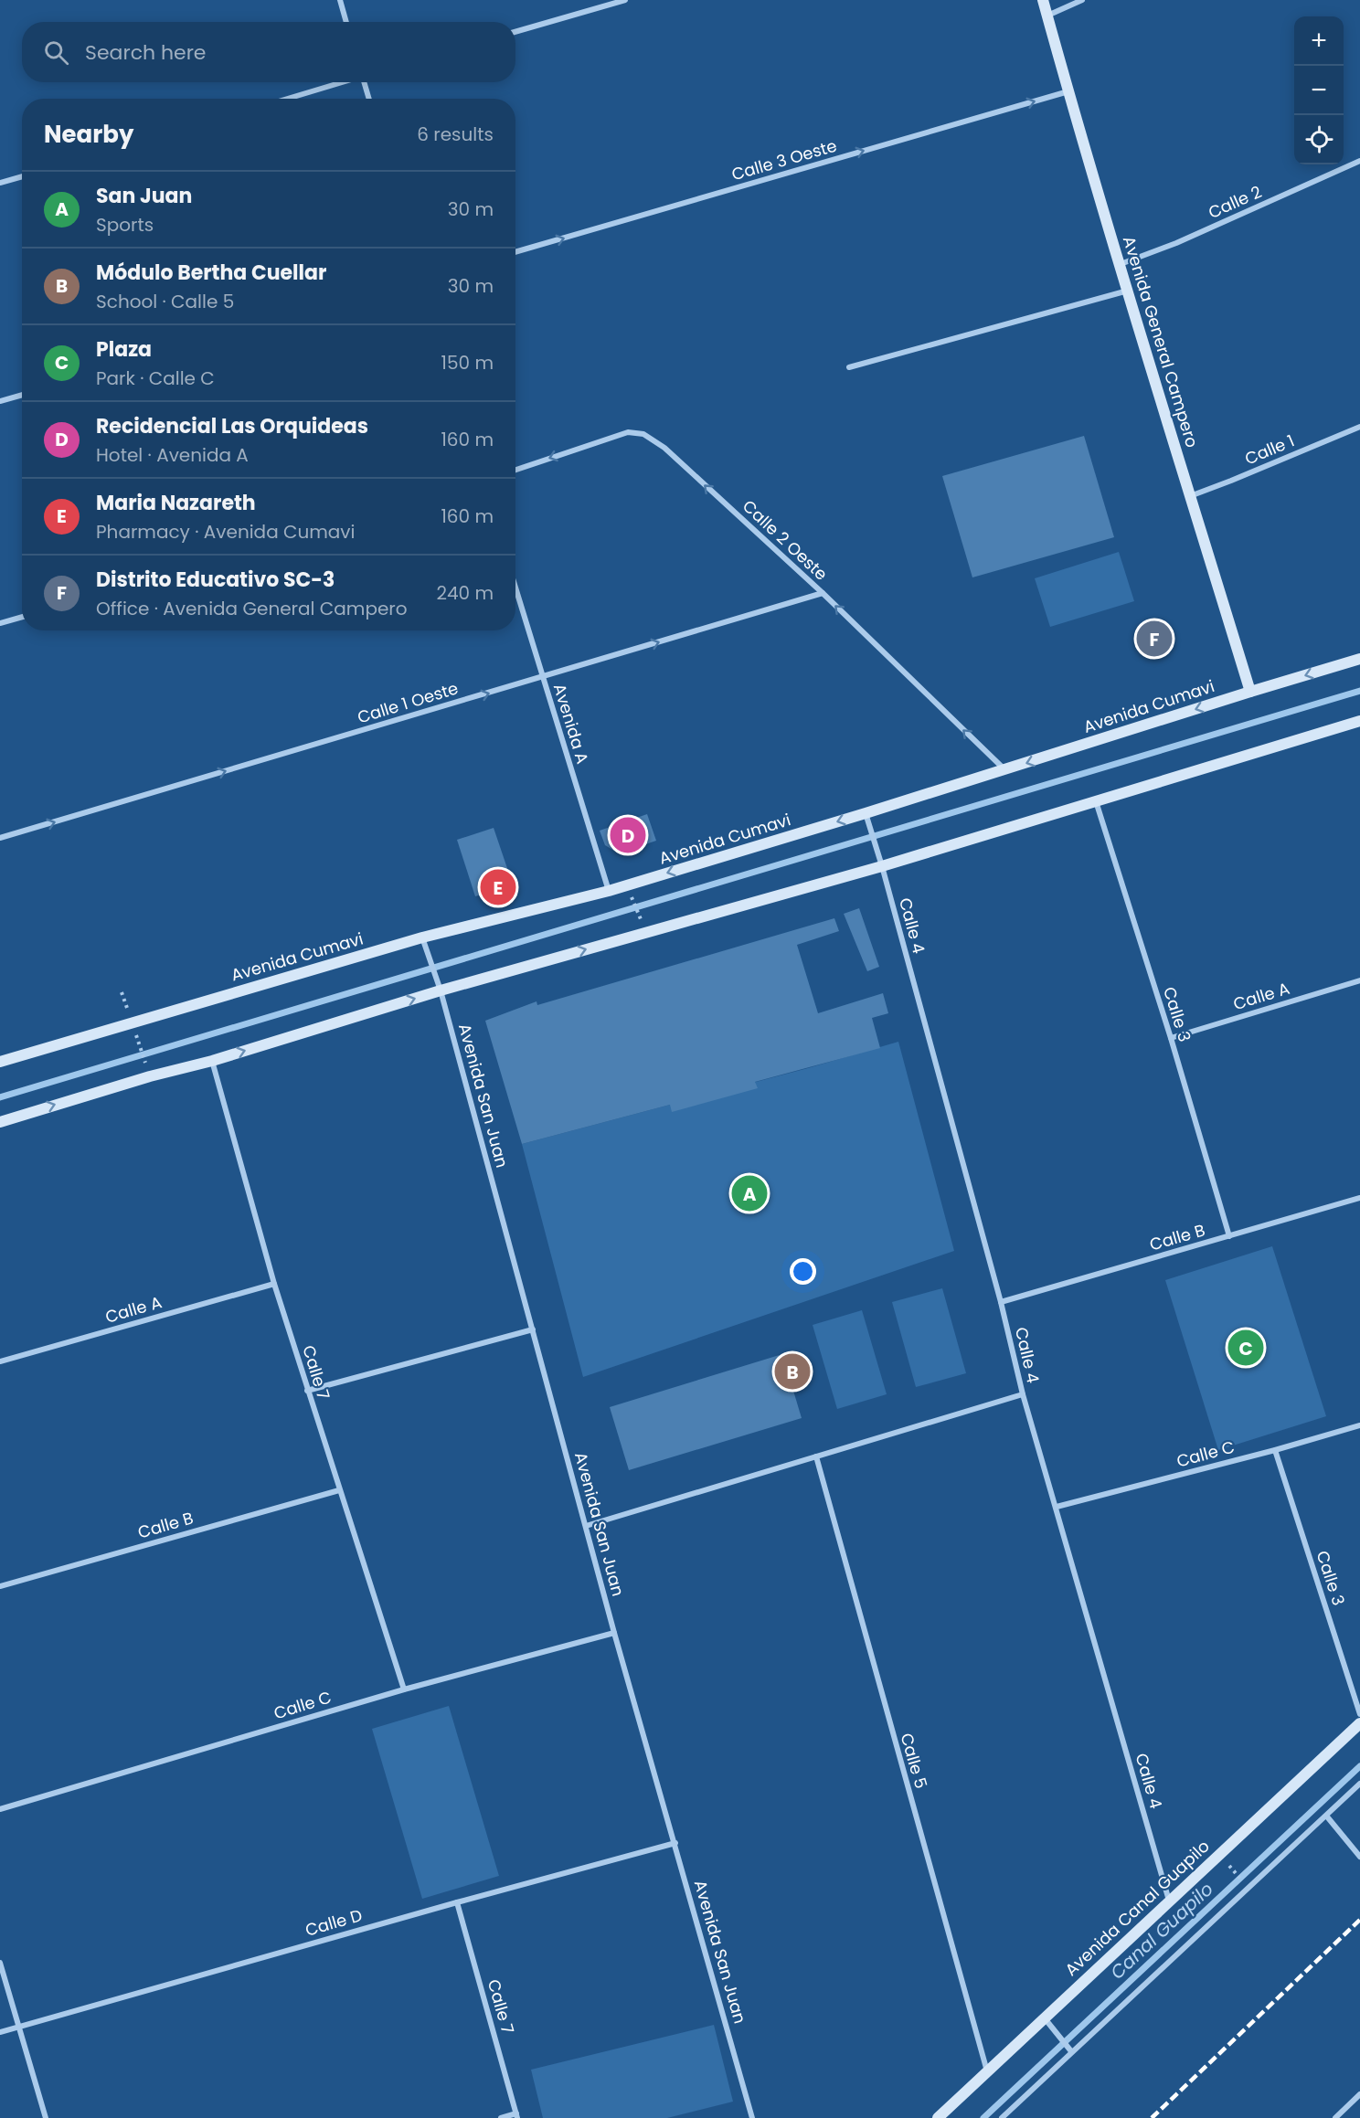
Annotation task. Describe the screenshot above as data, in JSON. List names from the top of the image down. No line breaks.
{"streets":{"main road":["Avenida General Campero","Avenida Cumavi","Avenida Canal Guapilo"],"street":["Calle 3 Oeste","Calle 2","Calle 1","Calle 2 Oeste","Calle 1 Oeste","Avenida A","Calle 4","Calle A","Calle 3","Avenida San Juan","Calle B","Calle 7","Calle C","Calle 5","Calle D"]},"crossings":[["Calle 3 Oeste","Avenida General Campero"],["Calle 2","Avenida General Campero"],["Avenida General Campero","Calle 1"],["Avenida General Campero","Avenida Cumavi"],["Calle 2 Oeste","Calle 1 Oeste"],["Calle 2 Oeste","Avenida Cumavi"],["Calle 1 Oeste","Avenida A"],["Avenida Cumavi","Avenida A"],["Avenida Cumavi","Calle 4"],["Avenida Cumavi","Avenida San Juan"],["Calle 4","Calle B"],["Calle 4","Calle C"],["Calle 4","Avenida Canal Guapilo"],["Calle A","Calle 3"],["Calle A","Calle 7"],["Calle 3","Calle B"],["Calle 3","Calle C"],["Avenida San Juan","Calle C"],["Avenida San Juan","Calle D"],["Calle B","Calle 7"],["Calle 7","Calle C"],["Calle 7","Calle D"],["Calle 5","Avenida Canal Guapilo"]],"one_way":["Calle 3 Oeste","Calle 2 Oeste","Calle 1 Oeste"],"water":["Canal Guapilo"],"page":{"map_buttons":["+","−"],"search":"Search here","heading":["Nearby","6 results"],"list":[{"mark":"A","name":"San Juan","note":"Sports","value":"30 m"},{"mark":"B","name":"Módulo Bertha Cuellar","note":"School · Calle 5","value":"30 m"},{"mark":"C","name":"Plaza","note":"Park · Calle C","value":"150 m"},{"mark":"D","name":"Recidencial Las Orquideas","note":"Hotel · Avenida A","value":"160 m"},{"mark":"E","name":"Maria Nazareth","note":"Pharmacy · Avenida Cumavi","value":"160 m"},{"mark":"F","name":"Distrito Educativo SC-3","note":"Office · Avenida General Campero","value":"240 m"}],"pins":["F","D","E","A","C","B"]}}
